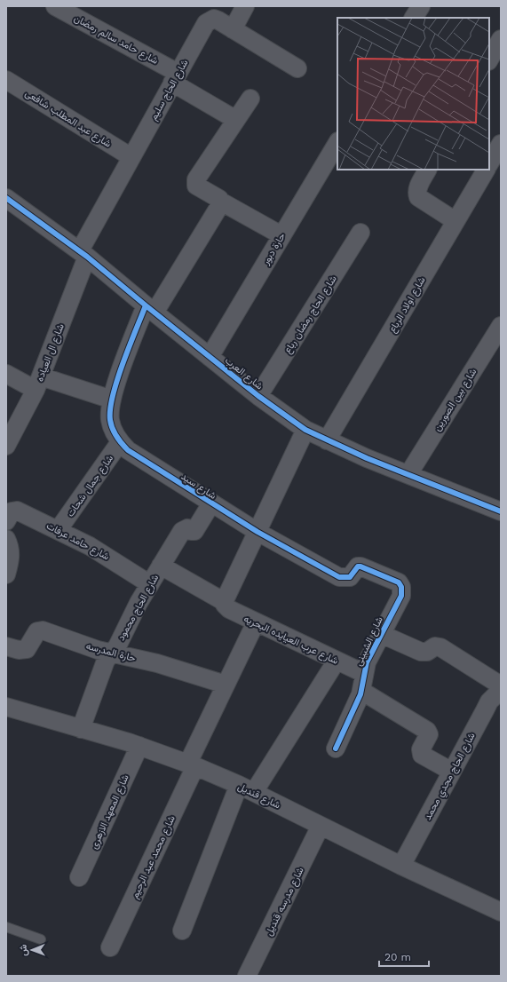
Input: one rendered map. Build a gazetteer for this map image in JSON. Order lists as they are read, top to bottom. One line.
{"streets":{"street":["شارع حامد سالم رمضان","شارع الحاج سليم","شارع عبد المطلب شافعى","حارة دبور","شارع اولاد الرباع","شارع الحاج رمضان رباع","شارع ال العياده","شارع العرب","شارع بين الصورين","شارع جمال شحات","شارع سيد","شارع حامد عرفات","شارع الحاج محمود","شارع عرب العيايده البحريه","شارع الشبينى","حارة المدرسه","شارع الحاج مجدي محمد","شارع قنديل","شارع المعهد الازهرى","شارع محمد عبد الرحيم","شارع مدرسه قنديل"]},"crossings":[["شارع حامد سالم رمضان","شارع الحاج سليم"],["شارع الحاج سليم","شارع عبد المطلب شافعى"],["شارع الحاج سليم","شارع ال العياده"],["شارع الحاج سليم","شارع العرب"],["حارة دبور","شارع العرب"],["شارع اولاد الرباع","شارع العرب"],["شارع الحاج رمضان رباع","شارع العرب"],["شارع ال العياده","شارع العرب"],["شارع العرب","شارع بين الصورين"],["شارع العرب","شارع سيد"],["شارع جمال شحات","شارع سيد"],["شارع جمال شحات","شارع حامد عرفات"],["شارع سيد","شارع الحاج محمود"],["شارع سيد","شارع الشبينى"],["شارع حامد عرفات","شارع الحاج محمود"],["شارع الحاج محمود","شارع عرب العيايده البحريه"],["شارع الحاج محمود","حارة المدرسه"],["شارع الحاج محمود","شارع قنديل"],["شارع عرب العيايده البحريه","شارع الشبينى"],["شارع عرب العيايده البحريه","شارع محمد عبد الرحيم"],["حارة المدرسه","شارع محمد عبد الرحيم"],["شارع الحاج مجدي محمد","شارع قنديل"],["شارع قنديل","شارع المعهد الازهرى"],["شارع قنديل","شارع محمد عبد الرحيم"],["شارع قنديل","شارع مدرسه قنديل"]],"scale_bar":"20 m","north":"left"}
